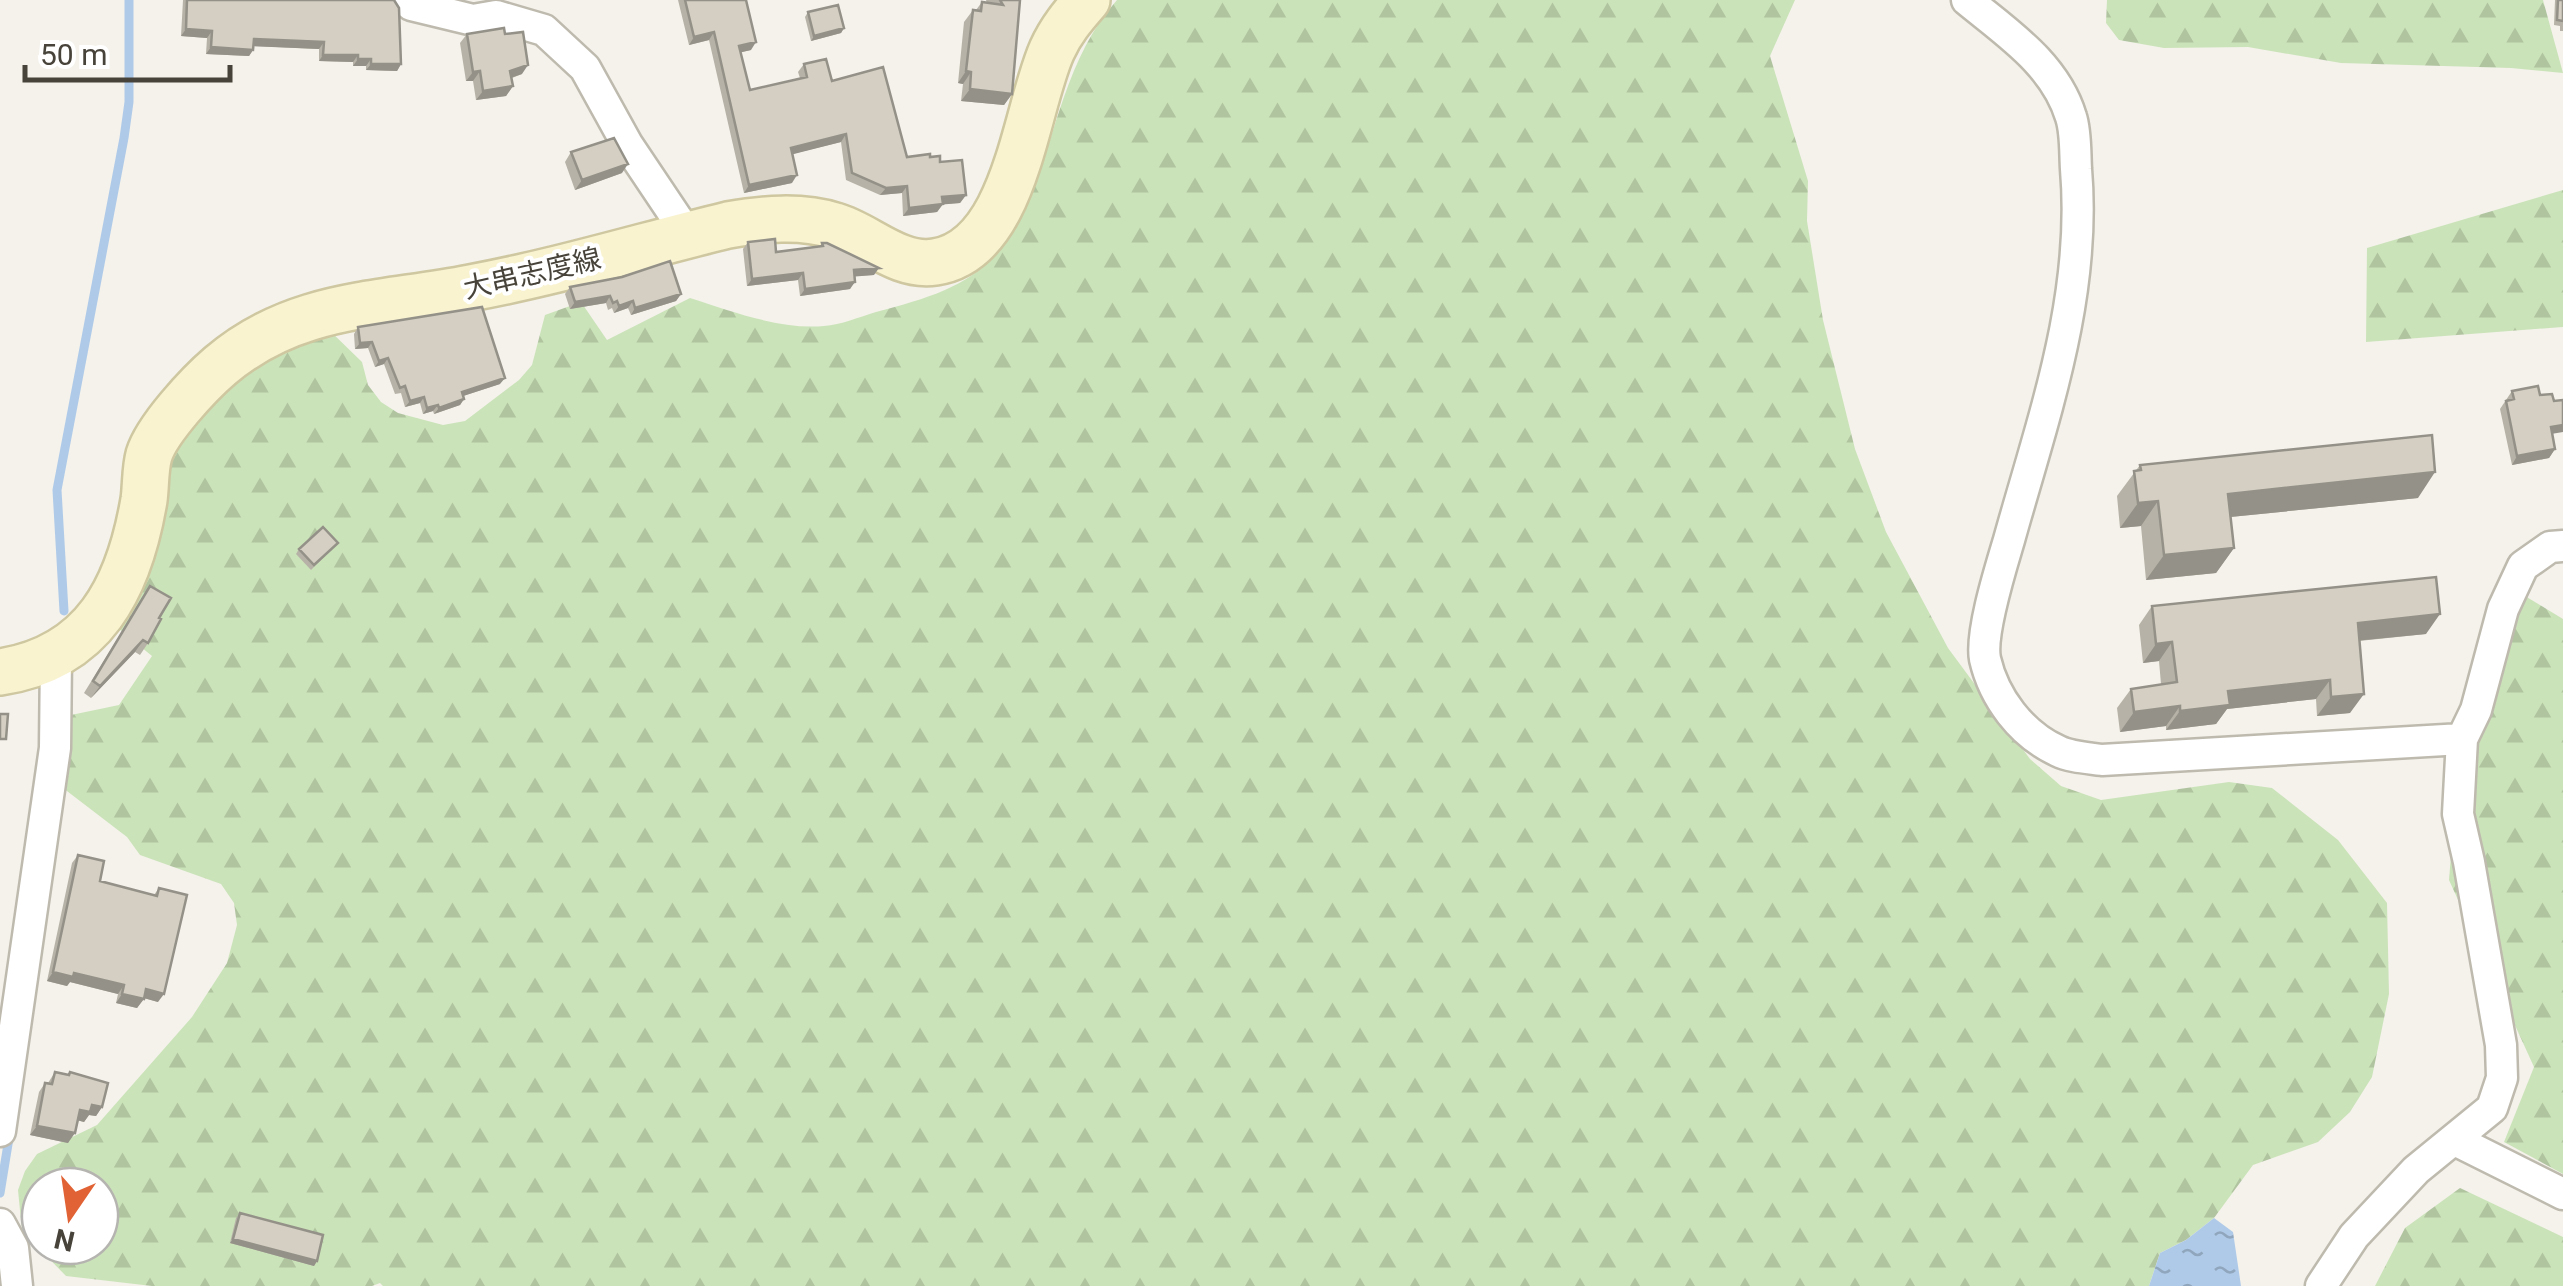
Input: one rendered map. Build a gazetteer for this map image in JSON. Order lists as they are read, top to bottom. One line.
{"streets":{"main road":["大串志度線"]},"scale_bar":"50 m","north":"bottom"}
